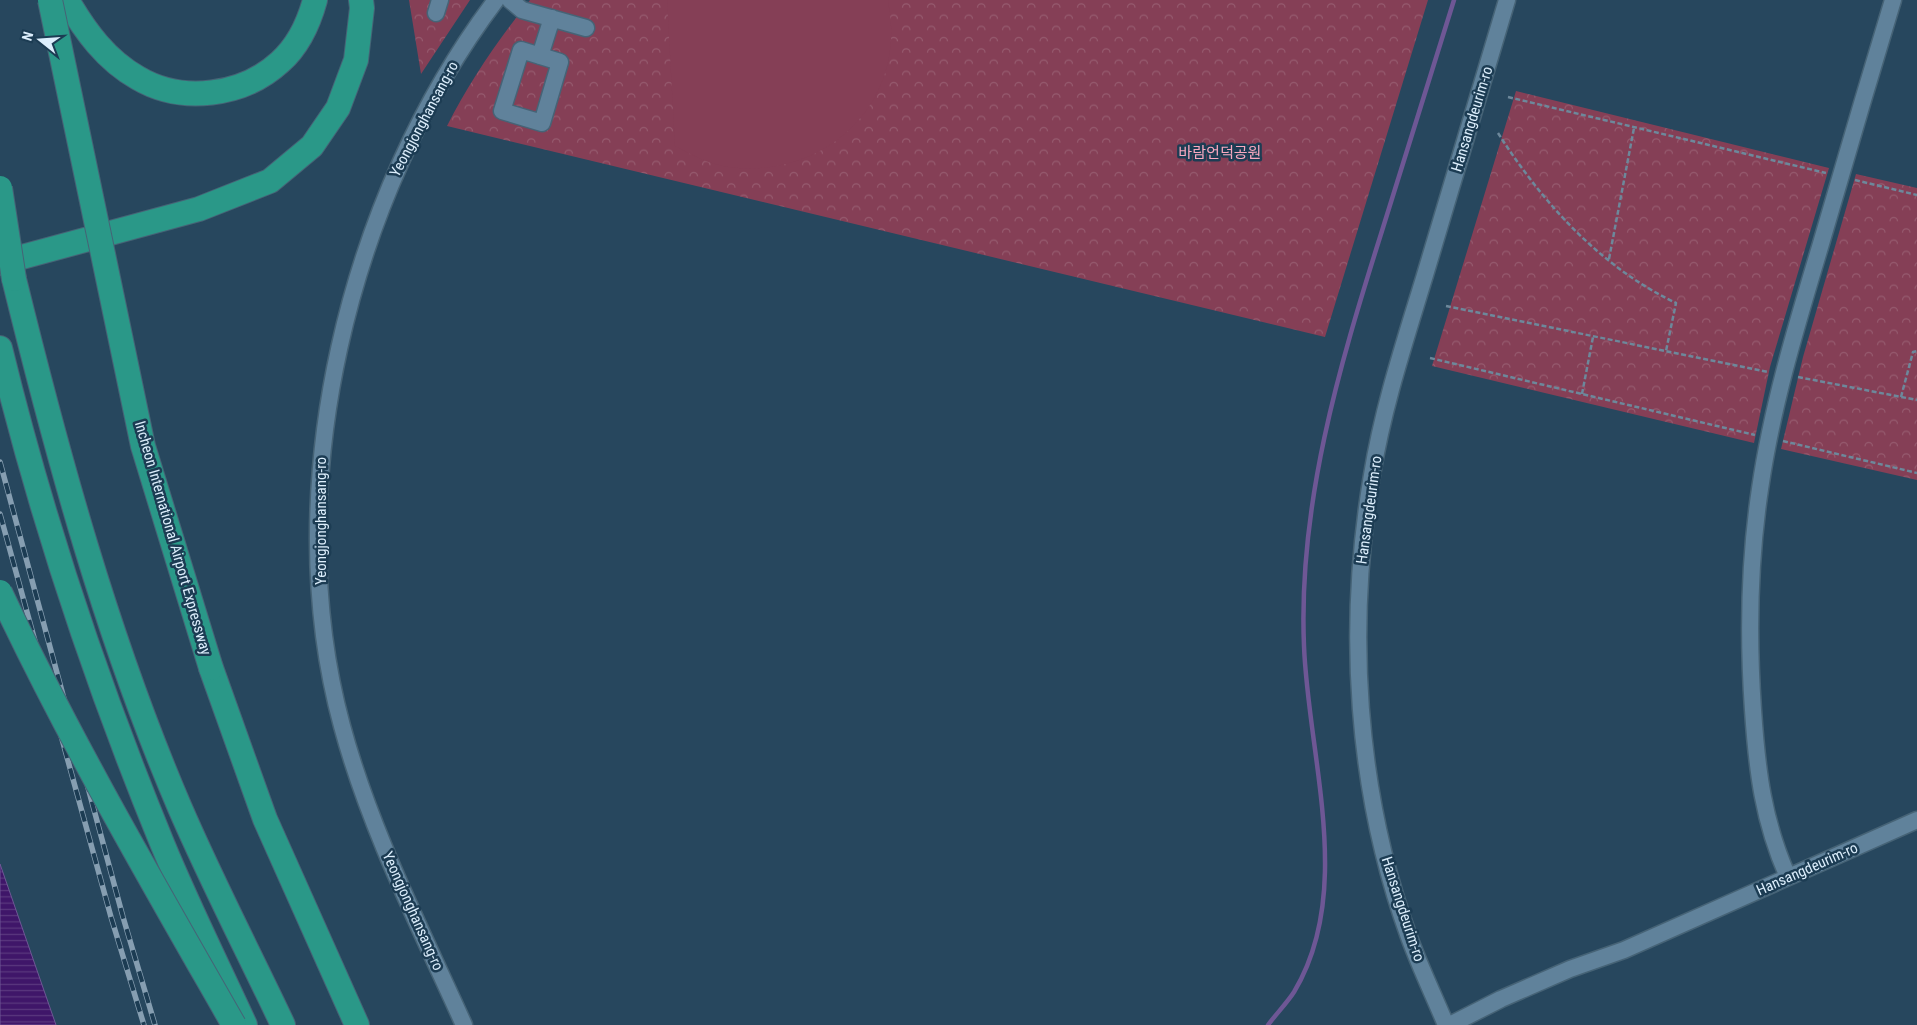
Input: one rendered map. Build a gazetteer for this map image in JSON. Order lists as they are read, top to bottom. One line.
{"streets":{"highway":["Incheon International Airport Expressway"],"street":["Yeongjonghansang-ro","Hansangdeurim-ro"]},"parks":["바람언덕공원"],"north":"left"}
